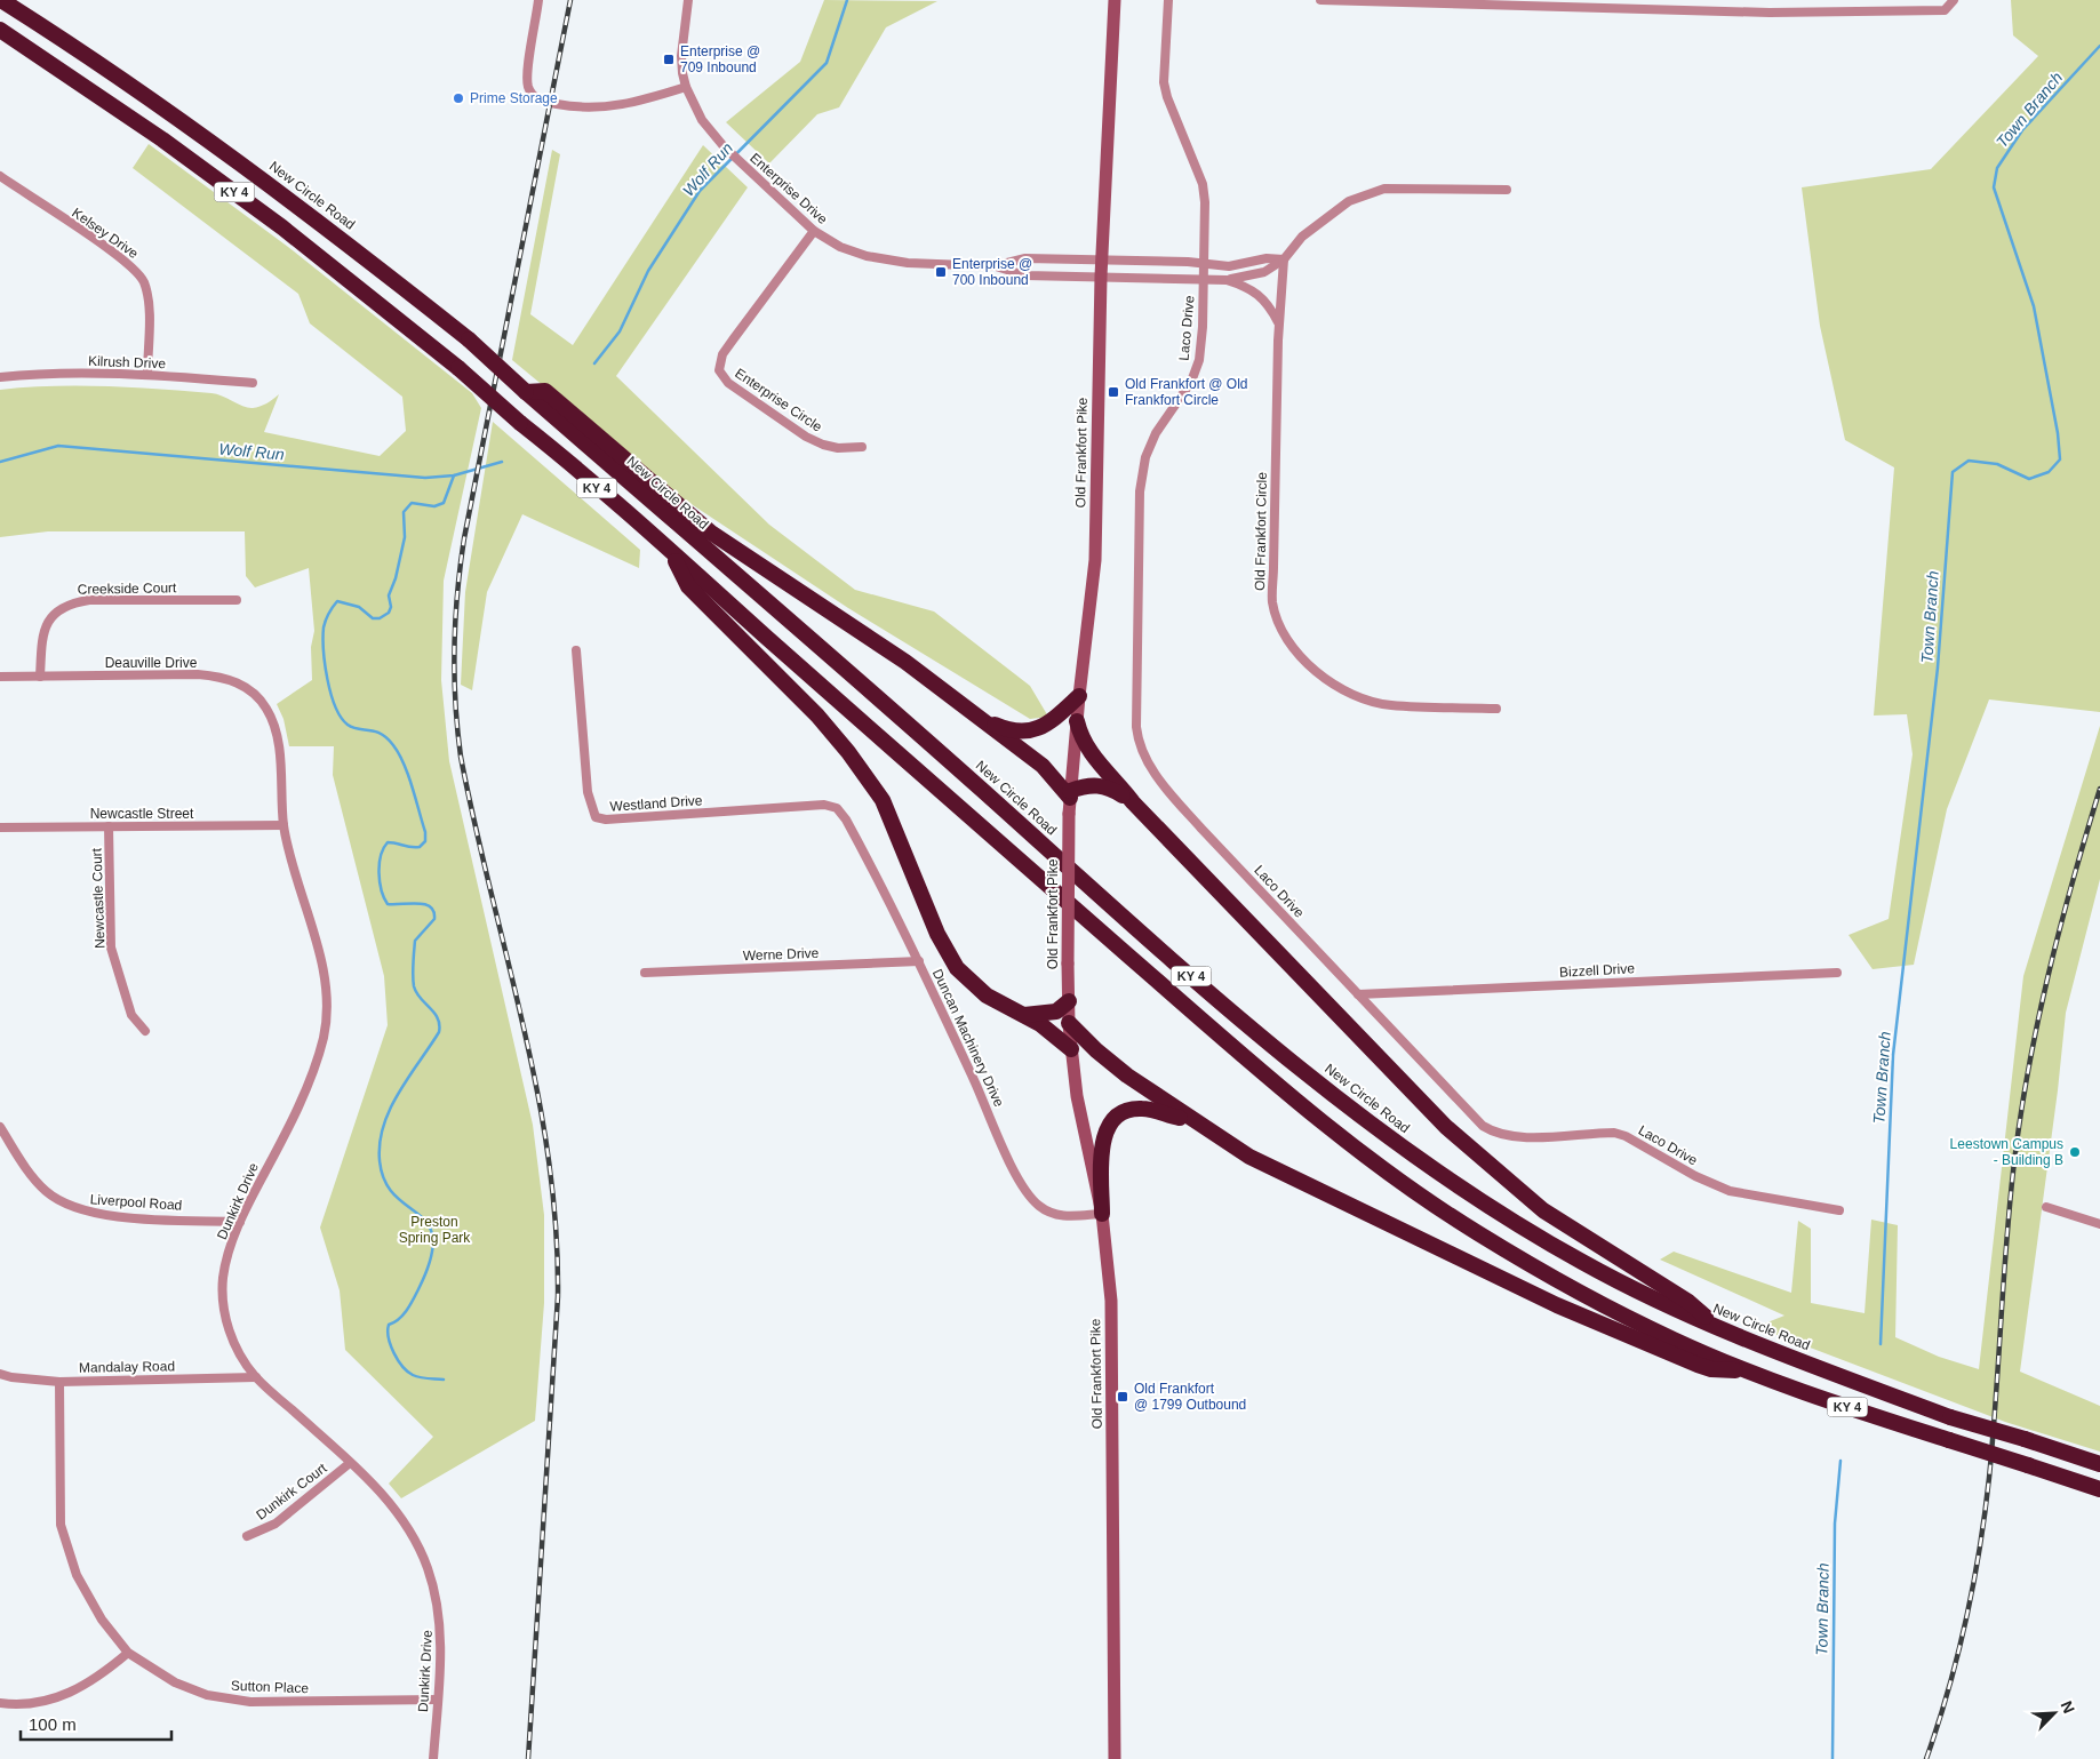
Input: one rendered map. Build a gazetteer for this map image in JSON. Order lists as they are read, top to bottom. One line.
{"streets":{"highway":["KY 4","New Circle Road"],"main road":["Old Frankfort Pike"],"street":["Enterprise Drive","Kelsey Drive","Laco Drive","Kilrush Drive","Enterprise Circle","Old Frankfort Circle","Creekside Court","Deauville Drive","Westland Drive","Newcastle Street","Newcastle Court","Werne Drive","Bizzell Drive","Duncan Machinery Drive","Dunkirk Drive","Liverpool Road","Mandalay Road","Dunkirk Court","Sutton Place"]},"crossings":[["Enterprise Drive","Laco Drive"],["Enterprise Drive","Enterprise Circle"],["Enterprise Drive","Old Frankfort Pike"],["Kelsey Drive","Kilrush Drive"],["Laco Drive","Bizzell Drive"],["Old Frankfort Pike","Duncan Machinery Drive"],["Creekside Court","Deauville Drive"],["Deauville Drive","Dunkirk Drive"],["Westland Drive","Duncan Machinery Drive"],["Newcastle Street","Newcastle Court"],["Newcastle Street","Dunkirk Drive"],["Werne Drive","Duncan Machinery Drive"],["Dunkirk Drive","Liverpool Road"],["Dunkirk Drive","Mandalay Road"],["Dunkirk Drive","Dunkirk Court"],["Dunkirk Drive","Sutton Place"],["Mandalay Road","Sutton Place"]],"water":["Town Branch","Wolf Run"],"parks":["Preston Spring Park"],"places":{"transit":["Enterprise @ 709 Inbound","Enterprise @ 700 Inbound","Old Frankfort @ Old Frankfort Circle","Old Frankfort @ 1799 Outbound"],"other":["Prime Storage","Leestown Campus - Building B"]},"scale_bar":"100 m","north":"top right"}
